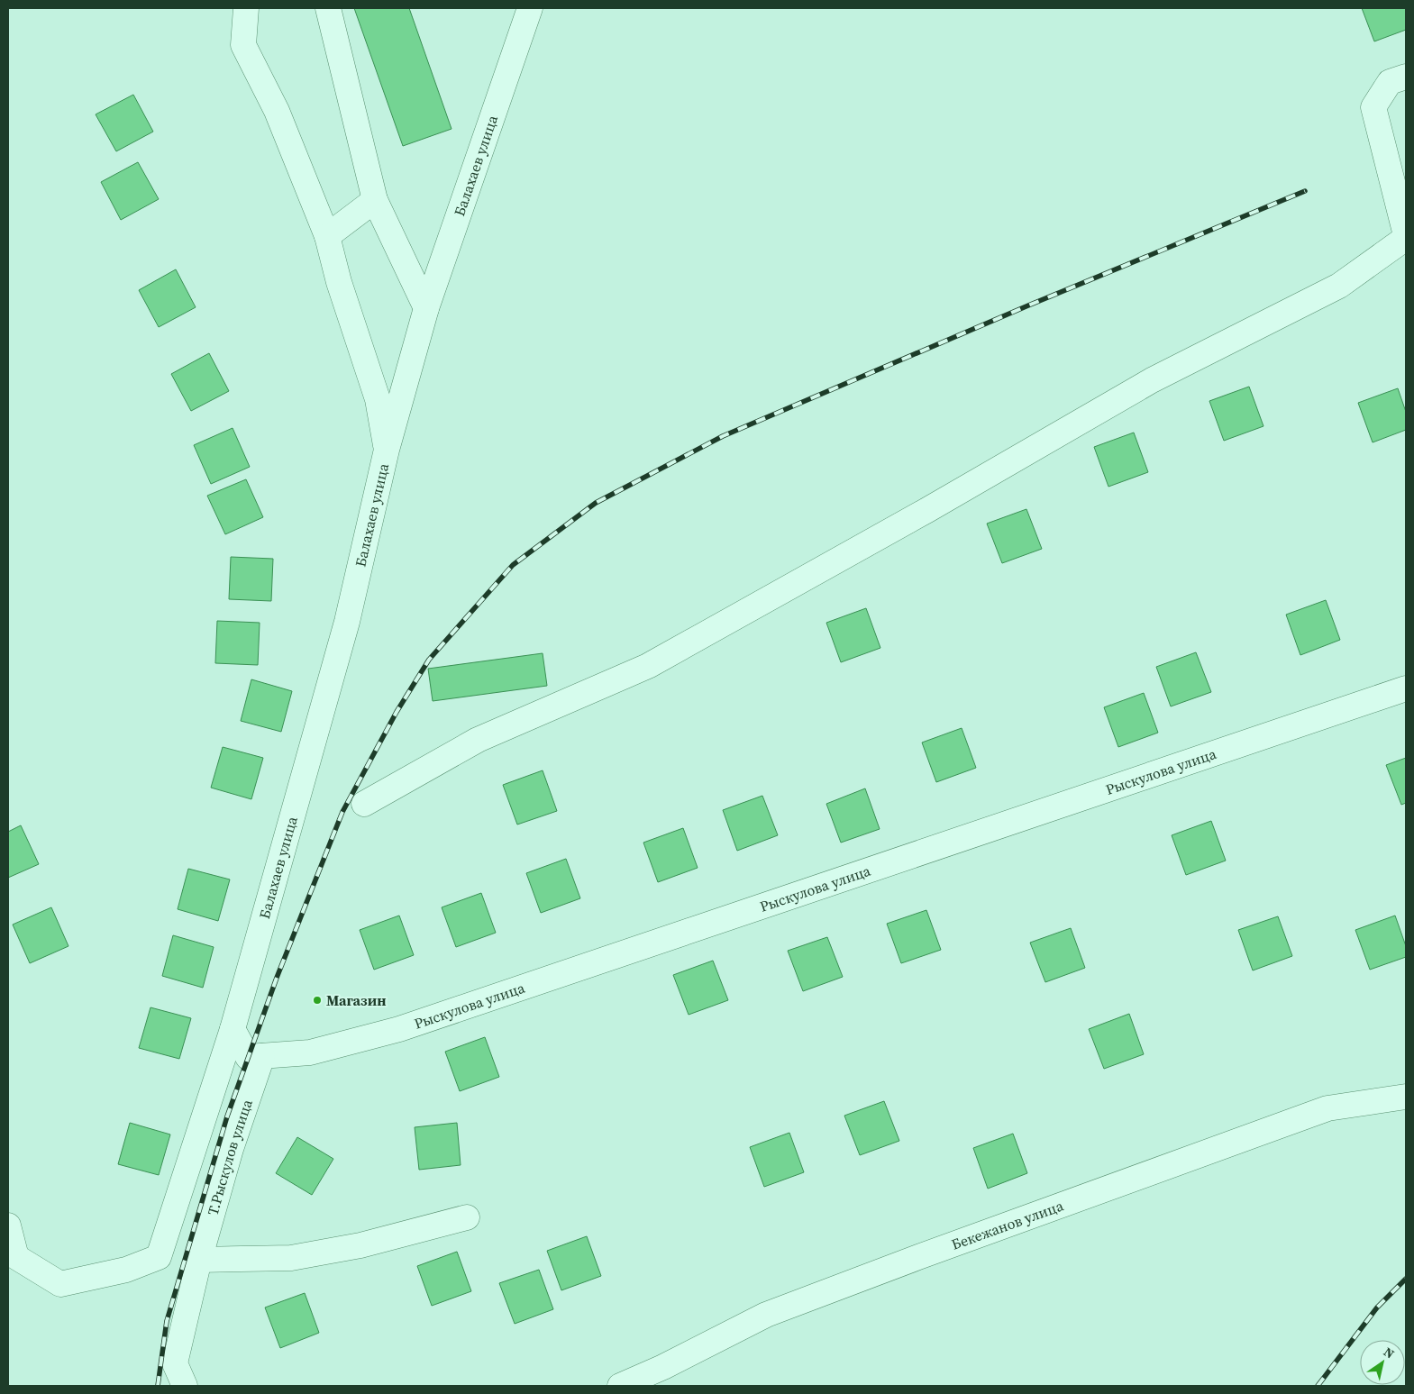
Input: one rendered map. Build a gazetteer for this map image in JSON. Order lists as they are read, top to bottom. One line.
{"streets":{"street":["Балахаев улица","Рыскулова улица","Т.Рыскулов улица","Бекежанов улица"]},"crossings":[["Балахаев улица","Рыскулова улица"],["Рыскулова улица","Т.Рыскулов улица"]],"places":["Магазин"],"north":"top right"}
